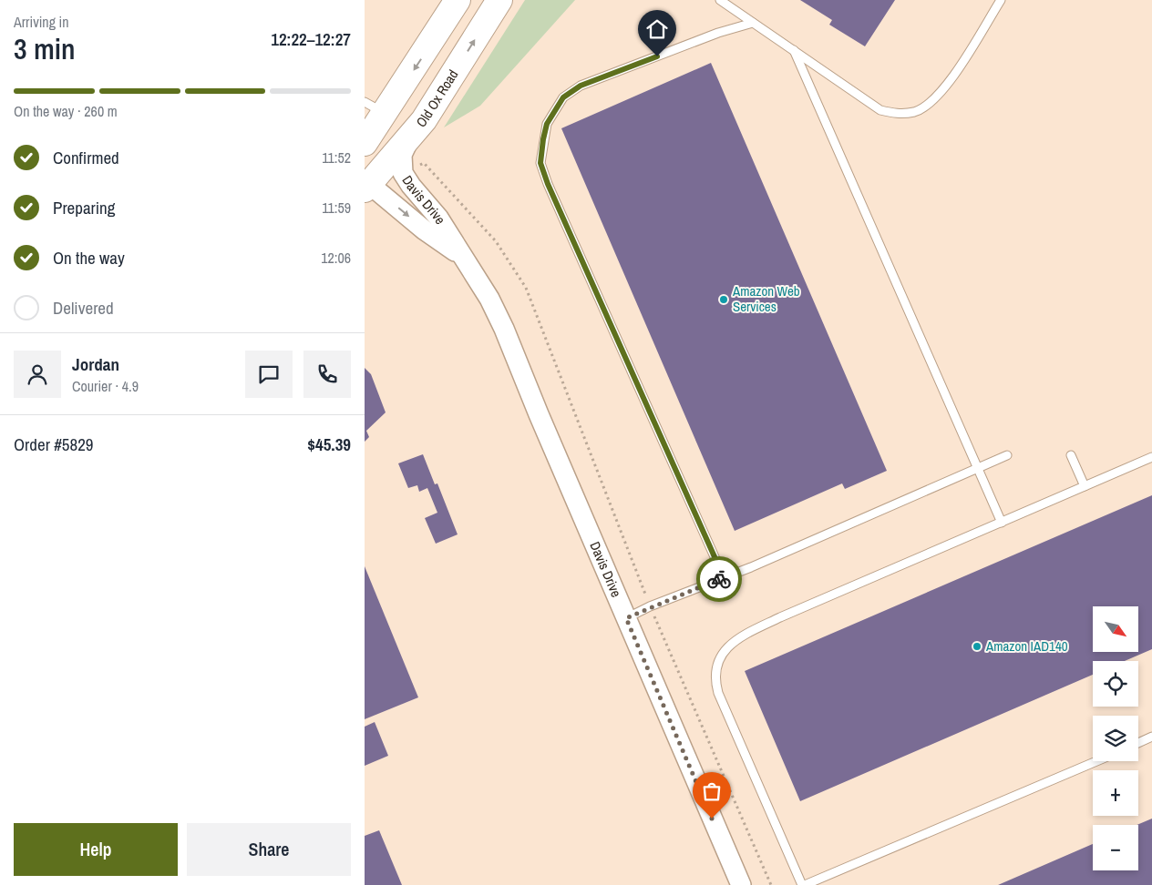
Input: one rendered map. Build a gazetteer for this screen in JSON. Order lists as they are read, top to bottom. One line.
{"streets":{"main road":["Old Ox Road"],"street":["Davis Drive"]},"crossings":[["Old Ox Road","Davis Drive"]],"places":["Amazon Web Services","Amazon IAD140"],"north":"bottom right","page":{"heading":["3 min","Arriving in","12:22–12:27"],"panel":["Jordan","Courier · 4.9","Order #5829","$45.39"],"bar":"On the way · 260 m","list":[["Confirmed","11:52"],["Preparing","11:59"],["On the way","12:06"],"Delivered"],"map_buttons":["+","−"],"buttons":["Help","Share"]}}
